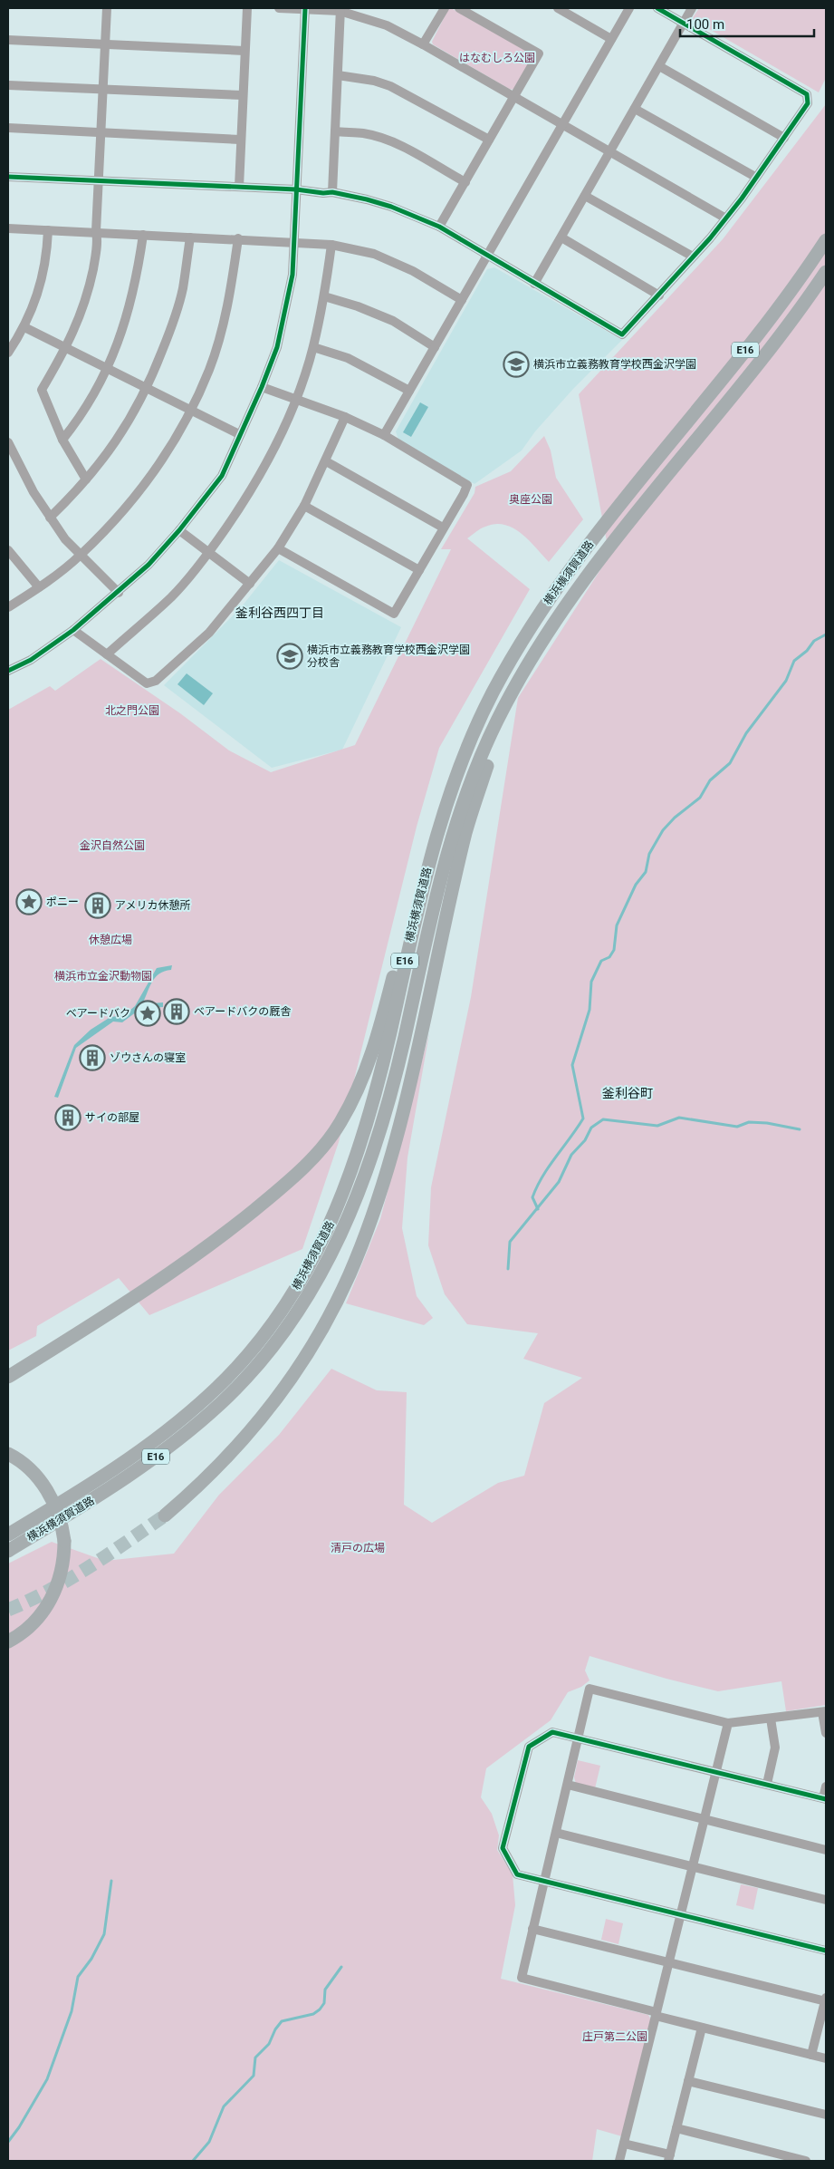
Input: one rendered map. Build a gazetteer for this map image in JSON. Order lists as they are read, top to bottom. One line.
{"streets":{"highway":["E16","横浜横須賀道路"]},"crossings":[["E16","横浜横須賀道路"]],"districts":["釜利谷西四丁目","釜利谷町"],"parks":["はなむしろ公園","奥座公園","北之門公園","金沢自然公園","休憩広場","横浜市立金沢動物園","清戸の広場","庄戸第二公園"],"places":{"school or university":["横浜市立義務教育学校西金沢学園","横浜市立義務教育学校西金沢学園 分校舎"],"place":["ポニー","ベアードバク"],"building":["アメリカ休憩所","ベアードバクの厩舎","ゾウさんの寝室","サイの部屋"]},"scale_bar":"100 m"}
